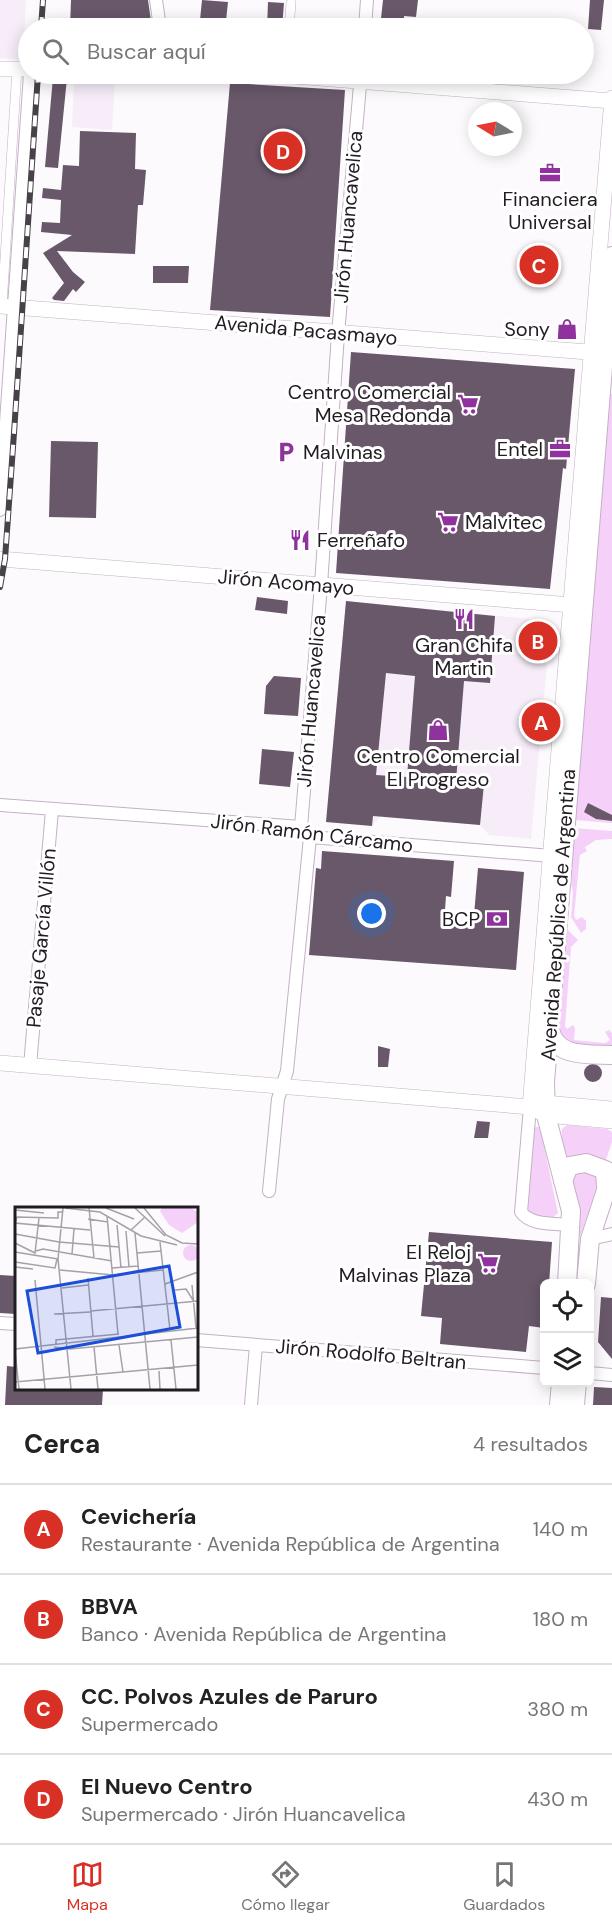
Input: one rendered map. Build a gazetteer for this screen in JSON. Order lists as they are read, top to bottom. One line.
{"streets":{"main road":["Avenida República de Argentina"],"street":["Jirón Huancavelica","Avenida Pacasmayo","Jirón Acomayo","Jirón Ramón Cárcamo","Pasaje García Villón","Jirón Rodolfo Beltran"]},"crossings":[["Jirón Huancavelica","Avenida Pacasmayo"],["Jirón Huancavelica","Jirón Acomayo"],["Jirón Huancavelica","Jirón Ramón Cárcamo"],["Avenida Pacasmayo","Avenida República de Argentina"],["Jirón Acomayo","Avenida República de Argentina"],["Jirón Ramón Cárcamo","Avenida República de Argentina"],["Jirón Ramón Cárcamo","Pasaje García Villón"]],"places":{"office":["Financiera Universal","Entel"],"shop":["Sony","Centro Comercial El Progreso"],"supermarket":["Centro Comercial Mesa Redonda","Malvitec","El Reloj Malvinas Plaza"],"parking":["Malvinas"],"restaurant":["Ferreñafo","Gran Chifa Martin"],"bank":["BCP"]},"north":"left","page":{"search":"Buscar aquí","pins":["D","C","B","A"],"heading":["Cerca","4 resultados"],"list":[{"mark":"A","name":"Cevichería","note":"Restaurante · Avenida República de Argentina","value":"140 m"},{"mark":"B","name":"BBVA","note":"Banco · Avenida República de Argentina","value":"180 m"},{"mark":"C","name":"CC. Polvos Azules de Paruro","note":"Supermercado","value":"380 m"},{"mark":"D","name":"El Nuevo Centro","note":"Supermercado · Jirón Huancavelica","value":"430 m"}],"nav":["Mapa","Cómo llegar","Guardados"]}}
